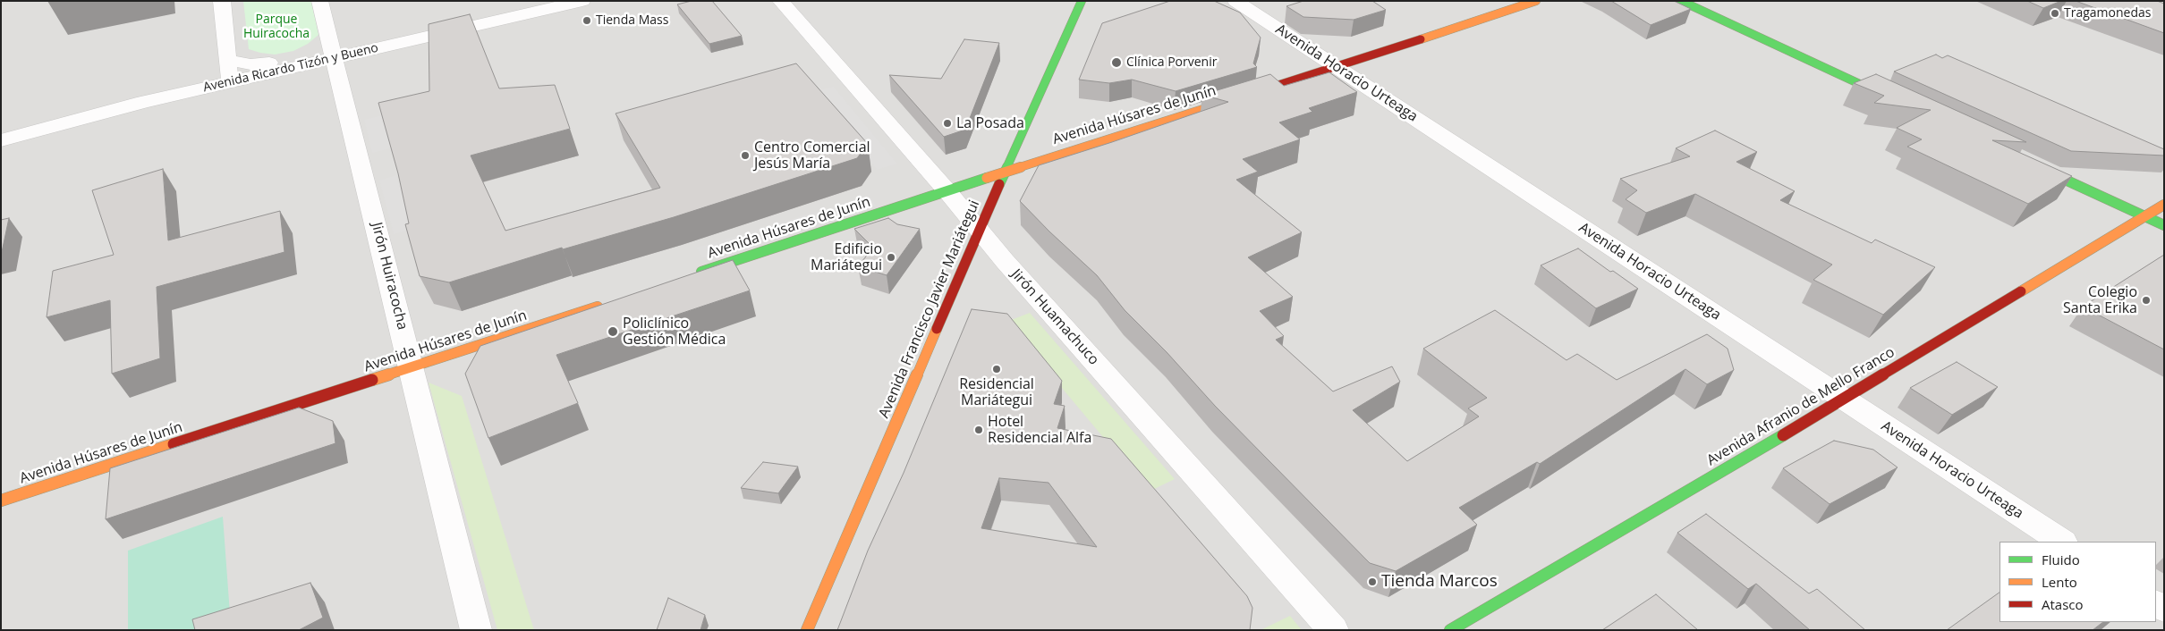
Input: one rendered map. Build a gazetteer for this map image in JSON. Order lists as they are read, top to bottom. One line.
{"streets":{"street":["Avenida Ricardo Tizón y Bueno","Avenida Horacio Urteaga","Avenida Húsares de Junín","Jirón Huiracocha","Avenida Francisco Javier Mariátegui","Jirón Huamachuco","Avenida Afranio de Mello Franco"]},"crossings":[["Avenida Ricardo Tizón y Bueno","Jirón Huiracocha"],["Avenida Horacio Urteaga","Avenida Húsares de Junín"],["Avenida Horacio Urteaga","Avenida Afranio de Mello Franco"],["Avenida Húsares de Junín","Jirón Huiracocha"],["Avenida Húsares de Junín","Avenida Francisco Javier Mariátegui"],["Avenida Húsares de Junín","Jirón Huamachuco"],["Avenida Francisco Javier Mariátegui","Jirón Huamachuco"]],"parks":["Parque Huiracocha"],"places":["Tragamonedas","Tienda Mass","Clínica Porvenir","La Posada","Centro Comercial Jesús María","Edificio Mariátegui","Colegio Santa Erika","Policlínico Gestión Médica","Residencial Mariátegui","Hotel Residencial Alfa","Tienda Marcos"],"legend":["Fluido","Lento","Atasco"]}
